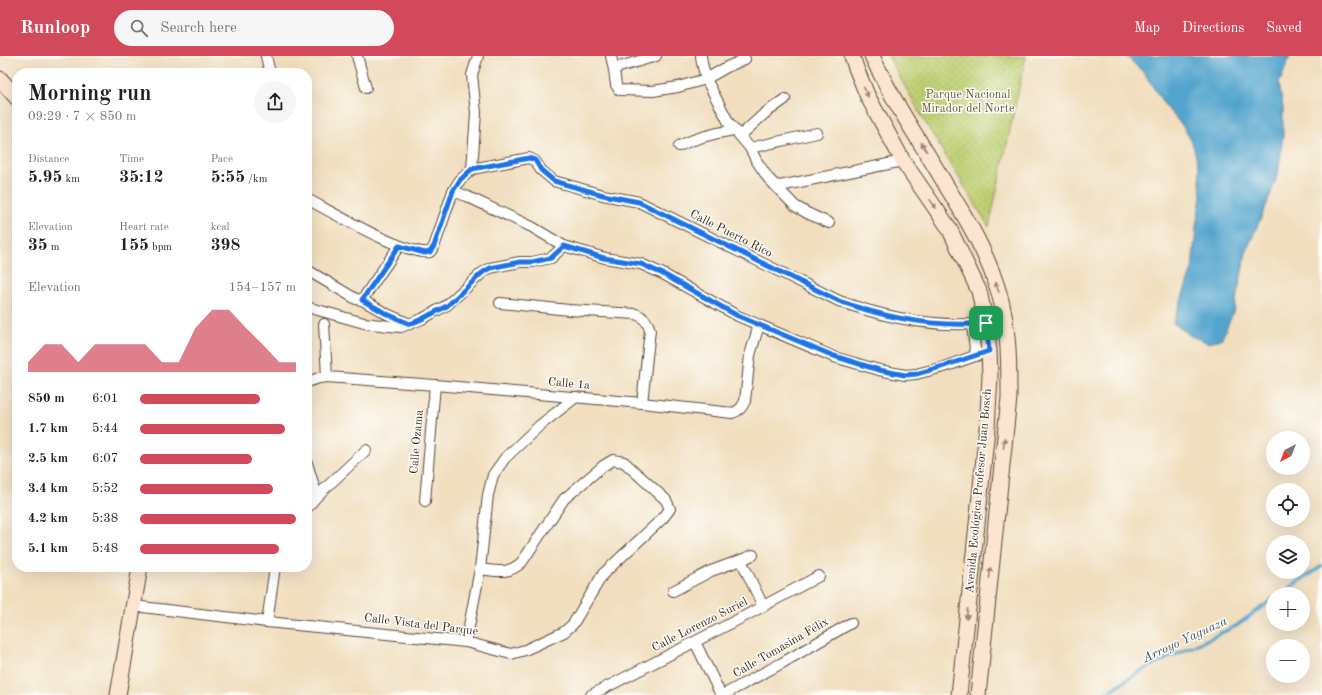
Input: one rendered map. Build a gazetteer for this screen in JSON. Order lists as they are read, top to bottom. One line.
{"streets":{"street":["Calle Puerto Rico","Calle 1a","Calle Ozama","Avenida Ecológica Profesor Juan Bosch","Calle Vista del Parque","Calle Lorenzo Suriel","Calle Tomasina Félix"]},"crossings":[["Calle Puerto Rico","Avenida Ecológica Profesor Juan Bosch"],["Calle 1a","Calle Ozama"]],"water":["Arroyo Yaguaza"],"parks":["Parque Nacional Mirador del Norte"],"north":"bottom left","page":{"header":"Runloop","search":"Search here","nav":["Map","Directions","Saved"],"heading":["Morning run","09:29 · 7 × 850 m"],"stats":[["Distance","5.95 km"],["Time","35:12"],["Pace","5:55 /km"],["Elevation","35 m"],["Heart rate","155 bpm"],["kcal","398"]],"chart":["Elevation","154–157 m"],"list":[{"name":"850 m","note":"6:01"},{"name":"1.7 km","note":"5:44"},{"name":"2.5 km","note":"6:07"},{"name":"3.4 km","note":"5:52"},{"name":"4.2 km","note":"5:38"},{"name":"5.1 km","note":"5:48"}],"map_buttons":["+","−"]}}
